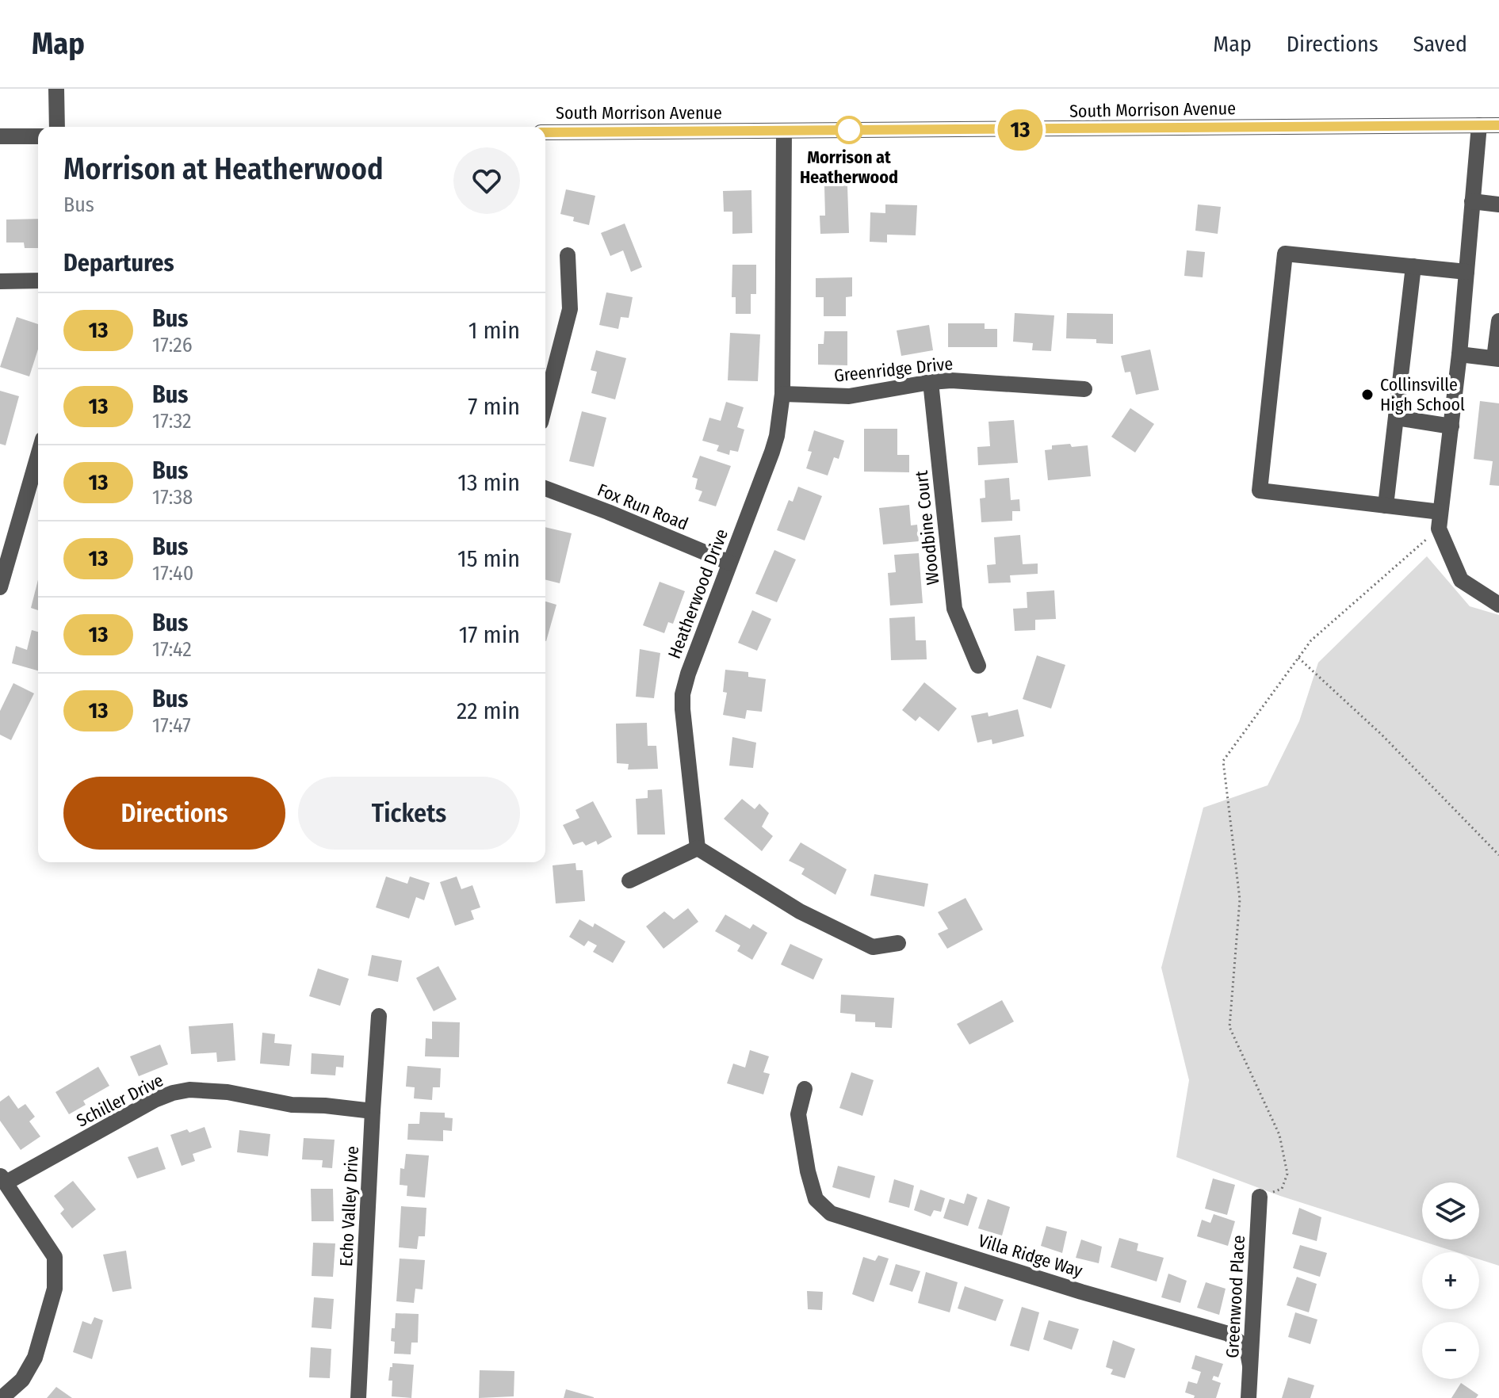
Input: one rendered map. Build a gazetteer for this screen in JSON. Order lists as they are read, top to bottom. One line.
{"streets":{"street":["South Morrison Avenue","Greenridge Drive","Fox Run Road","Woodbine Court","Heatherwood Drive","Schiller Drive","Echo Valley Drive","Villa Ridge Way","Greenwood Place"]},"crossings":[["South Morrison Avenue","Heatherwood Drive"],["Greenridge Drive","Woodbine Court"],["Greenridge Drive","Heatherwood Drive"],["Fox Run Road","Heatherwood Drive"],["Schiller Drive","Echo Valley Drive"],["Villa Ridge Way","Greenwood Place"]],"places":["Morrison at Heatherwood","Collinsville High School"],"lines":["bus line 13"],"page":{"header":"Map","nav":["Map","Directions","Saved"],"on_map":"13","heading":[["Morrison at Heatherwood","Bus"],"Departures"],"list":[{"mark":"13","name":"Bus","note":"17:26","value":"1 min"},{"mark":"13","name":"Bus","note":"17:32","value":"7 min"},{"mark":"13","name":"Bus","note":"17:38","value":"13 min"},{"mark":"13","name":"Bus","note":"17:40","value":"15 min"},{"mark":"13","name":"Bus","note":"17:42","value":"17 min"},{"mark":"13","name":"Bus","note":"17:47","value":"22 min"}],"buttons":["Directions","Tickets"],"map_buttons":["+","−"]}}
